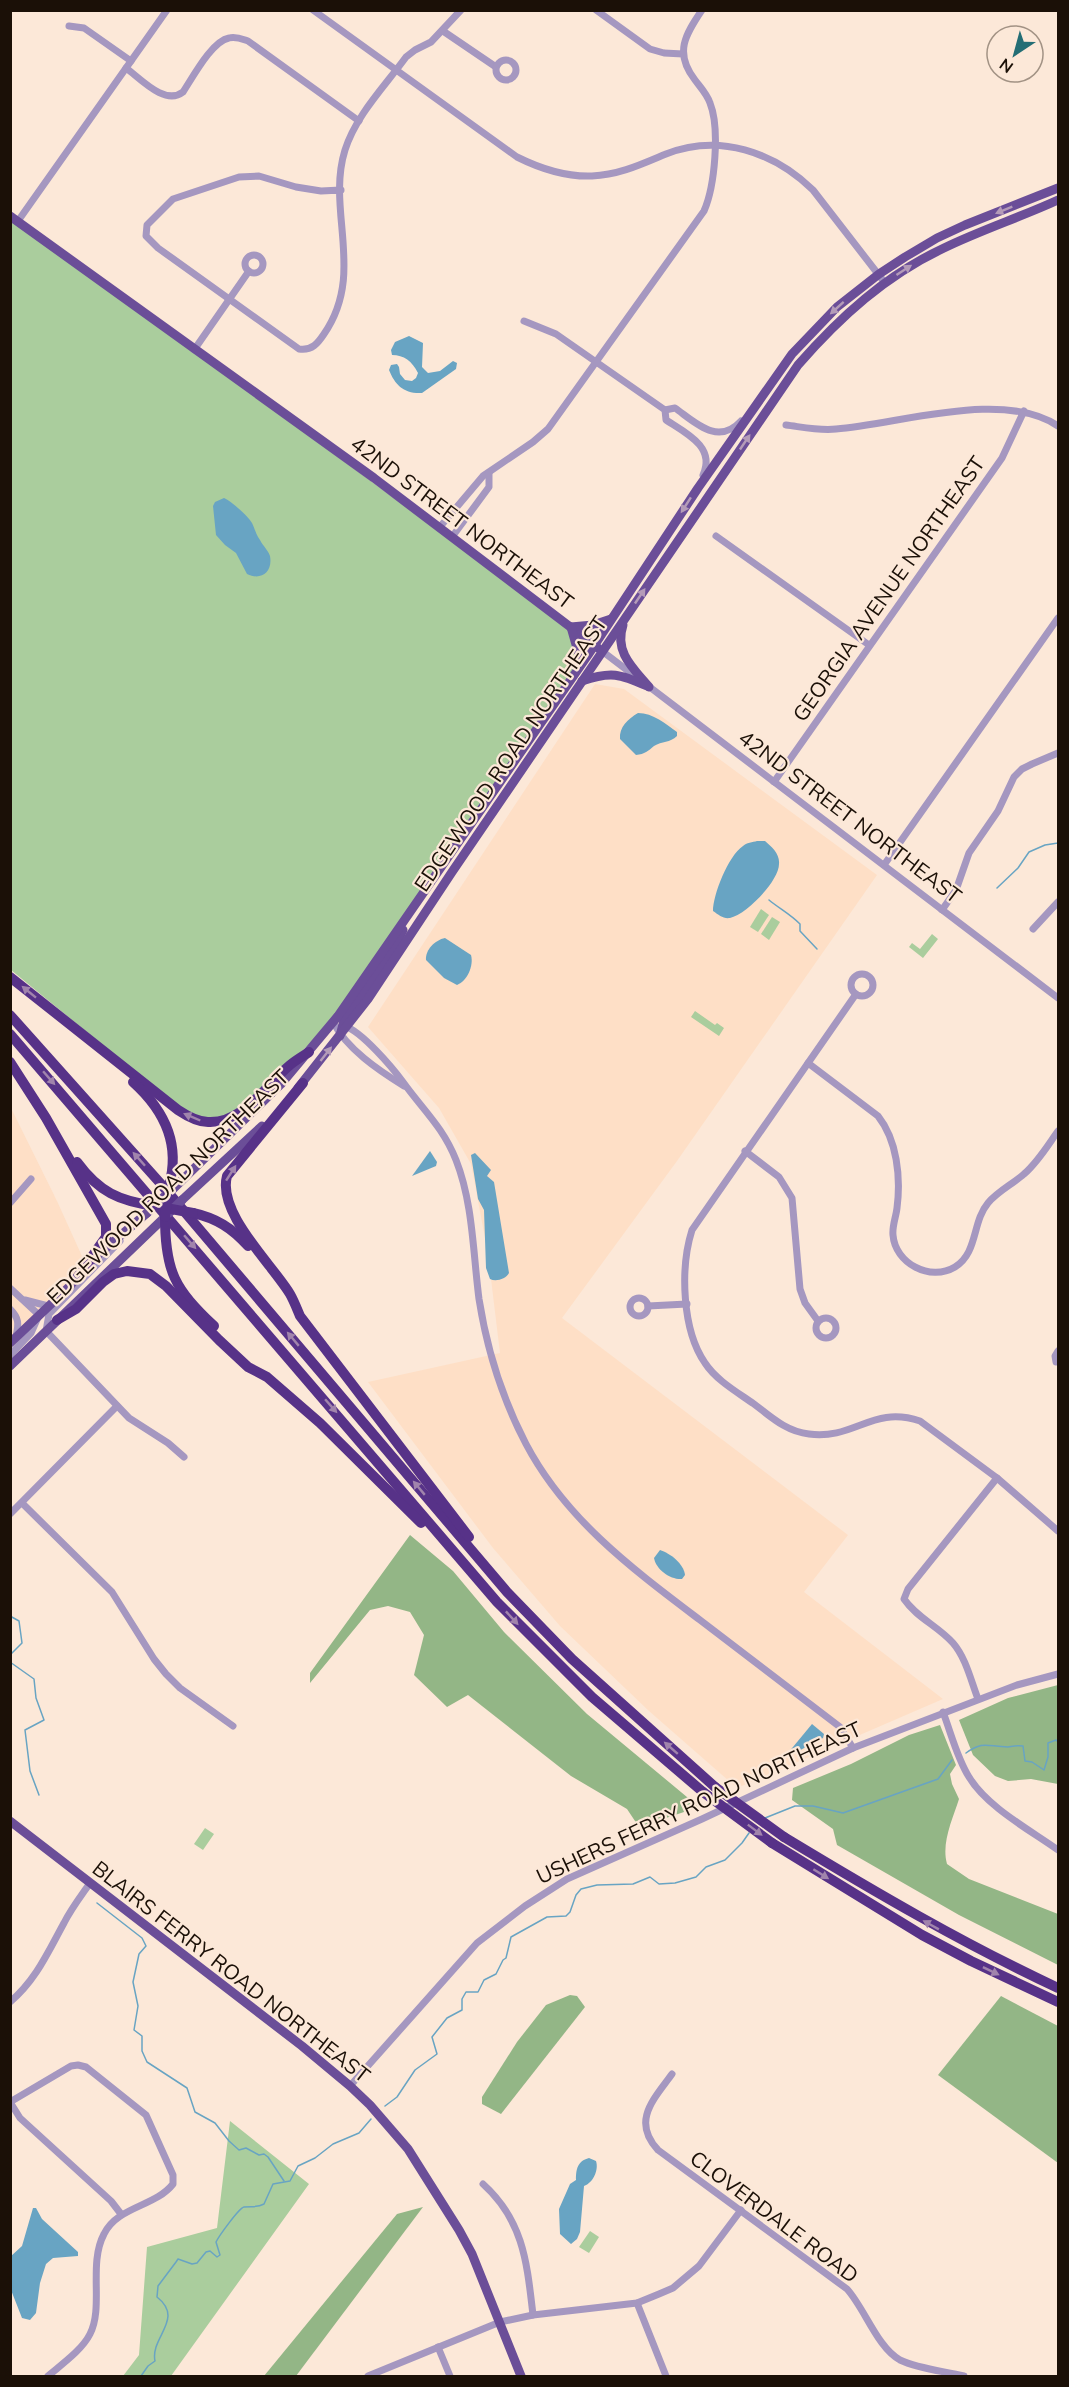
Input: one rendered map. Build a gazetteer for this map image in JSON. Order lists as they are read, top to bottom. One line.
{"streets":{"main road":["42ND STREET NORTHEAST","EDGEWOOD ROAD NORTHEAST","BLAIRS FERRY ROAD NORTHEAST"],"street":["GEORGIA AVENUE NORTHEAST","USHERS FERRY ROAD NORTHEAST","CLOVERDALE ROAD"]},"crossings":[["42ND STREET NORTHEAST","GEORGIA AVENUE NORTHEAST"],["42ND STREET NORTHEAST","EDGEWOOD ROAD NORTHEAST"],["USHERS FERRY ROAD NORTHEAST","BLAIRS FERRY ROAD NORTHEAST"]],"north":"bottom left"}
